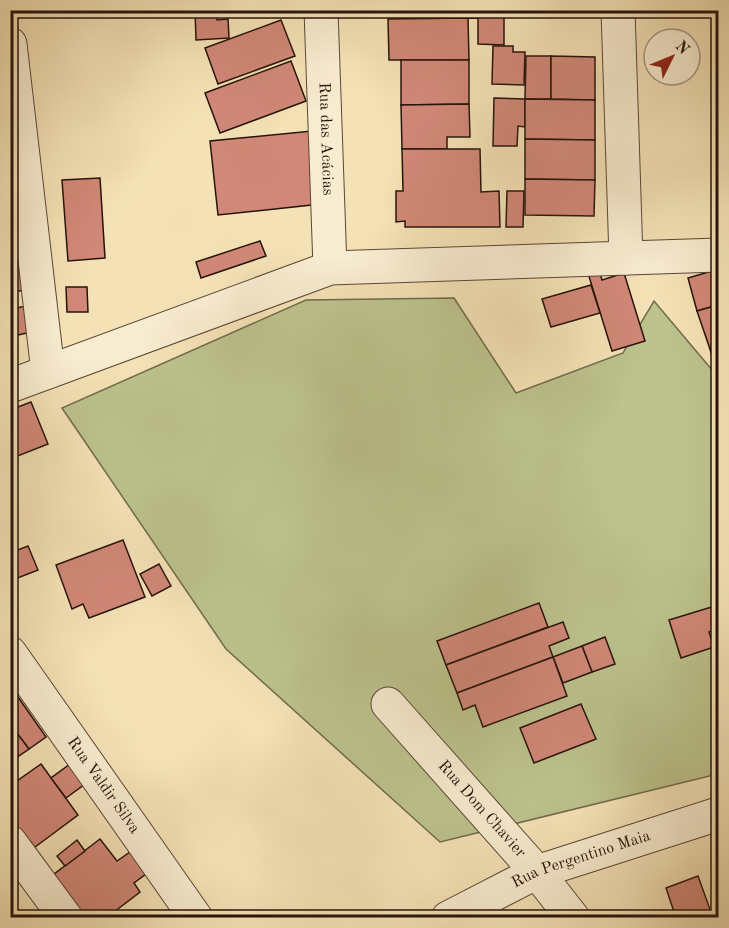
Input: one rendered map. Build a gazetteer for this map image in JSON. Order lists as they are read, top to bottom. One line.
{"streets":{"street":["Rua das Acácias","Rua Valdir Silva","Rua Dom Chavier","Rua Pergentino Maia"]},"crossings":[["Rua Dom Chavier","Rua Pergentino Maia"]],"north":"top right"}
